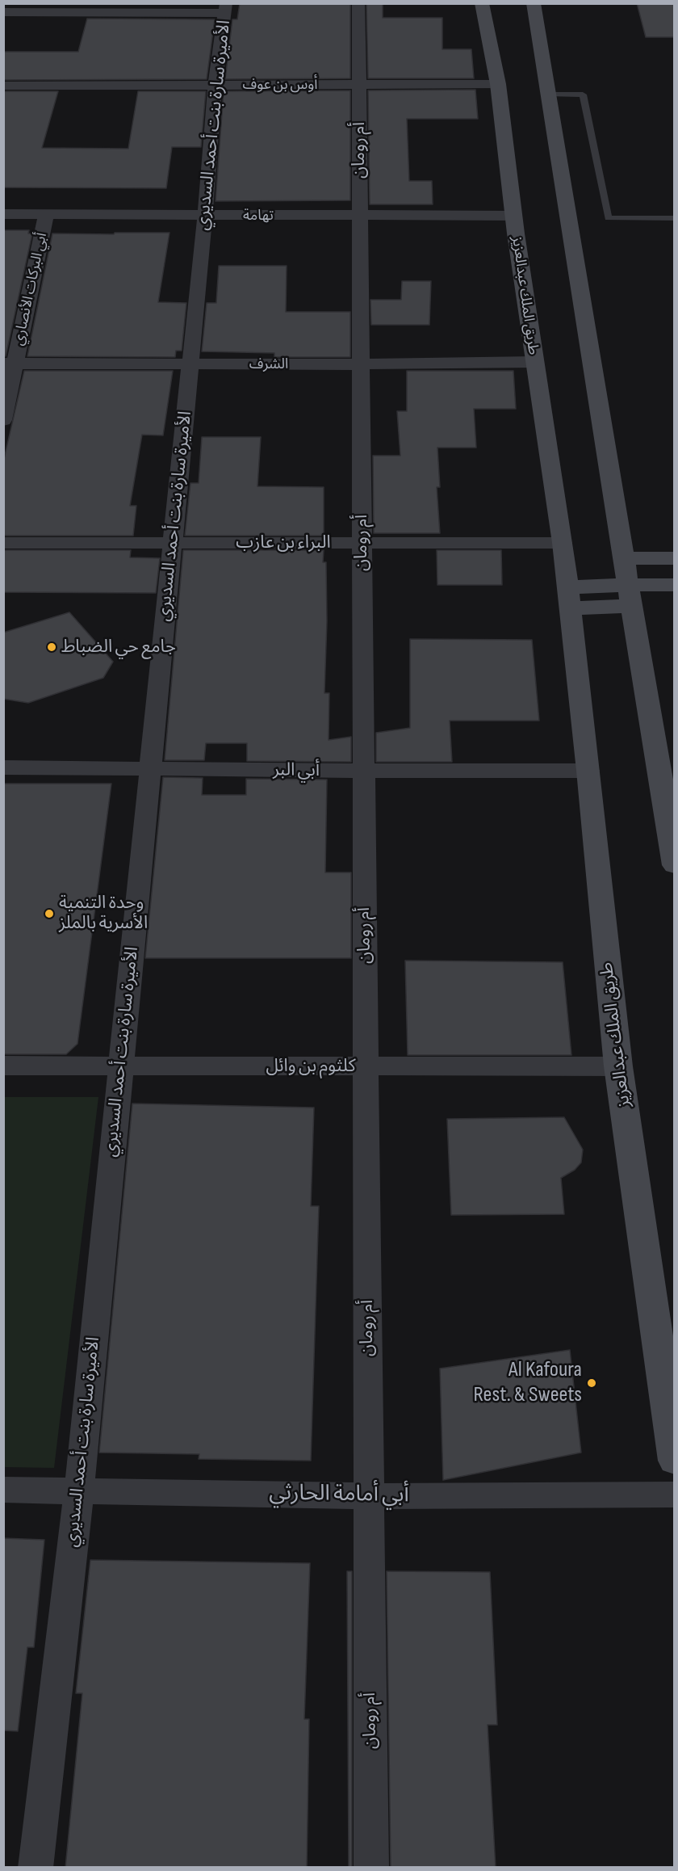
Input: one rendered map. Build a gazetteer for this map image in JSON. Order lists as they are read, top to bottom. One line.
{"streets":{"main road":["طريق الملك عبدالعزيز"],"street":["أوس بن عوف","الأميرة سارة بنت أحمد السديري","أم رومان","تهامة","أبي البركات الأنصاري","الشرف","البراء بن عازب","أبي البر","كلثوم بن وائل","أبي أمامة الحارثي"]},"crossings":[["أوس بن عوف","الأميرة سارة بنت أحمد السديري"],["أوس بن عوف","أم رومان"],["أوس بن عوف","طريق الملك عبدالعزيز"],["الأميرة سارة بنت أحمد السديري","تهامة"],["الأميرة سارة بنت أحمد السديري","الشرف"],["الأميرة سارة بنت أحمد السديري","البراء بن عازب"],["الأميرة سارة بنت أحمد السديري","أبي البر"],["الأميرة سارة بنت أحمد السديري","كلثوم بن وائل"],["الأميرة سارة بنت أحمد السديري","أبي أمامة الحارثي"],["أم رومان","تهامة"],["أم رومان","الشرف"],["أم رومان","البراء بن عازب"],["أم رومان","أبي البر"],["أم رومان","كلثوم بن وائل"],["أم رومان","أبي أمامة الحارثي"],["تهامة","أبي البركات الأنصاري"],["تهامة","طريق الملك عبدالعزيز"],["أبي البركات الأنصاري","الشرف"],["طريق الملك عبدالعزيز","الشرف"],["طريق الملك عبدالعزيز","البراء بن عازب"],["طريق الملك عبدالعزيز","أبي البر"],["طريق الملك عبدالعزيز","كلثوم بن وائل"]],"places":["جامع حي الضباط","وحدة التنمية الأسرية بالملز","Al Kafoura Rest. & Sweets"]}
